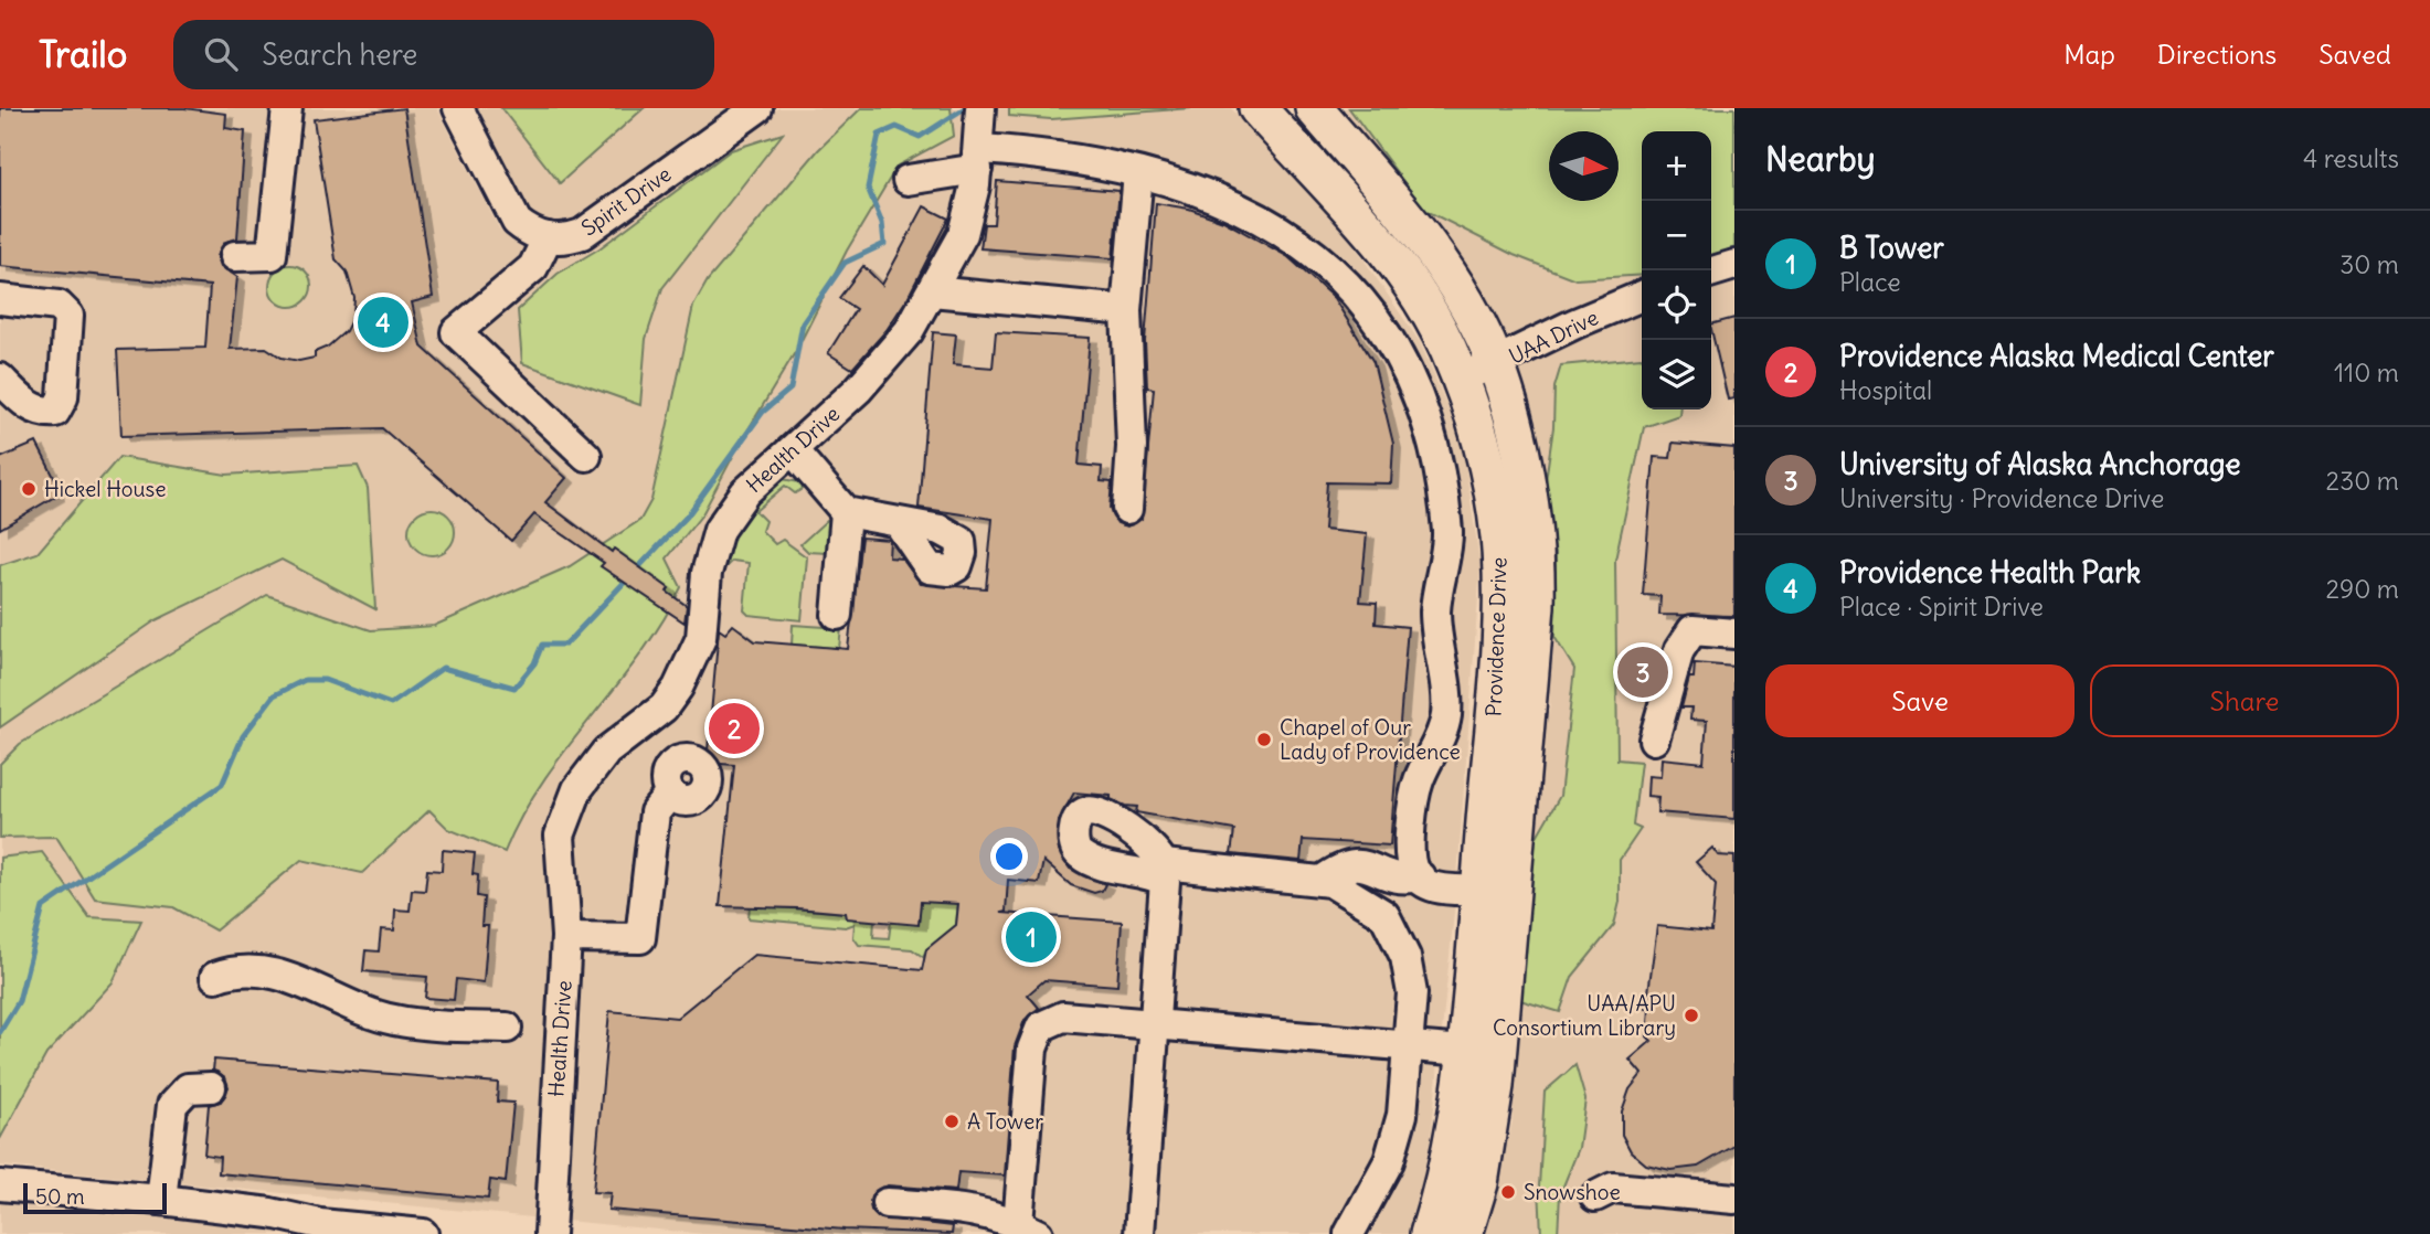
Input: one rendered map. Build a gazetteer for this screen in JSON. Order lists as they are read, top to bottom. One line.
{"streets":{"main road":["Providence Drive"],"street":["Spirit Drive","UAA Drive","Health Drive"]},"crossings":[["UAA Drive","Providence Drive"]],"places":["Hickel House","Chapel of Our Lady of Providence","UAA/APU Consortium Library","A Tower","Snowshoe"],"scale_bar":"50 m","north":"right","page":{"header":"Trailo","search":"Search here","nav":["Map","Directions","Saved"],"heading":["Nearby","4 results"],"map_buttons":["+","−"],"list":[{"mark":"1","name":"B Tower","note":"Place","value":"30 m"},{"mark":"2","name":"Providence Alaska Medical Center","note":"Hospital","value":"110 m"},{"mark":"3","name":"University of Alaska Anchorage","note":"University · Providence Drive","value":"230 m"},{"mark":"4","name":"Providence Health Park","note":"Place · Spirit Drive","value":"290 m"}],"pins":["4","3","2","1"],"buttons":["Save","Share"],"scale":"50 m"}}
